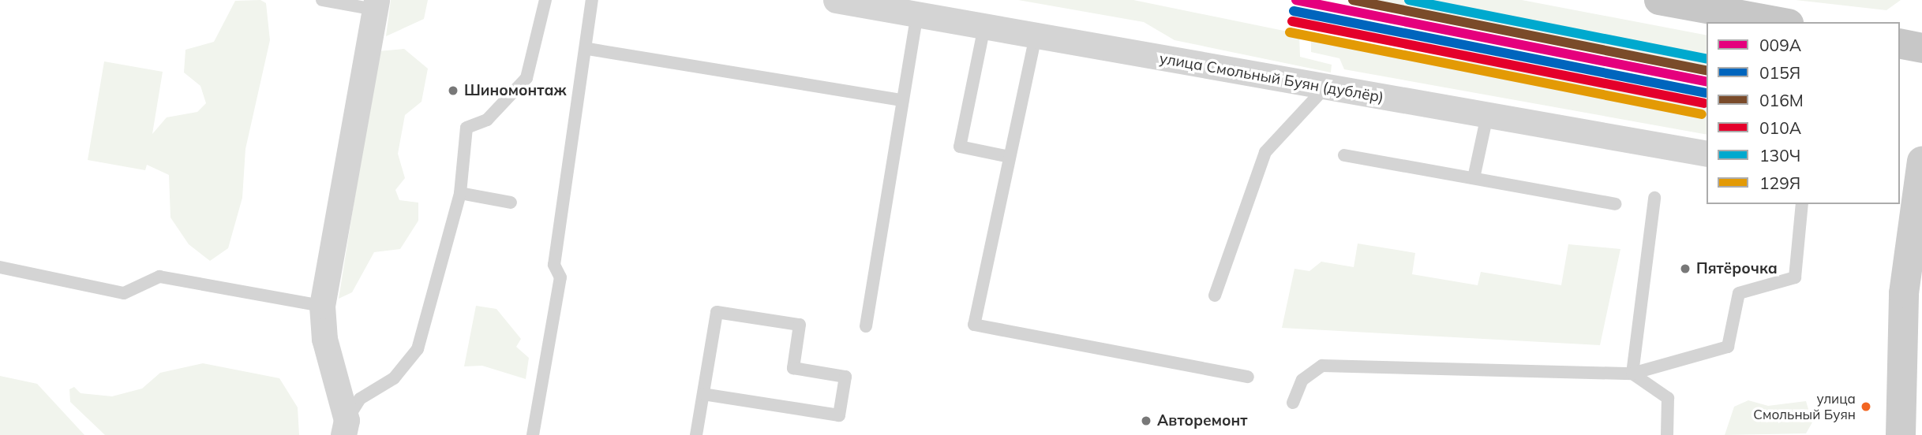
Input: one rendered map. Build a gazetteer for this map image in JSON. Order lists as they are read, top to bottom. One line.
{"streets":{"street":["улица Смольный Буян (дублёр)"]},"places":["Шиномонтаж","Пятёрочка","улица Смольный Буян","Авторемонт"],"lines":["transit line 009А","transit line 016М","transit line 130Ч","transit line 015Я","transit line 010А","transit line 129Я"],"legend":["009А","015Я","016М","010А","130Ч","129Я"]}
